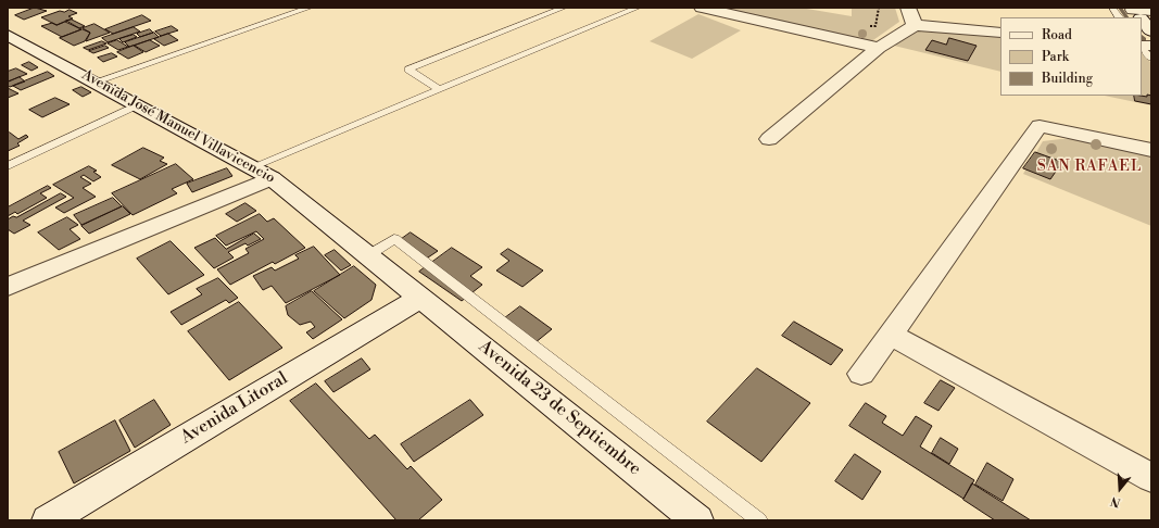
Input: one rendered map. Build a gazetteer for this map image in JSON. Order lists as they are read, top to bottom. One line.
{"streets":{"street":["Avenida José Manuel Villavicencio","Avenida Litoral","Avenida 23 de Septiembre"]},"crossings":[["Avenida José Manuel Villavicencio","Avenida Litoral"],["Avenida José Manuel Villavicencio","Avenida 23 de Septiembre"],["Avenida Litoral","Avenida 23 de Septiembre"]],"districts":["SAN RAFAEL"],"legend":["Road","Park","Building"],"north":"bottom"}
